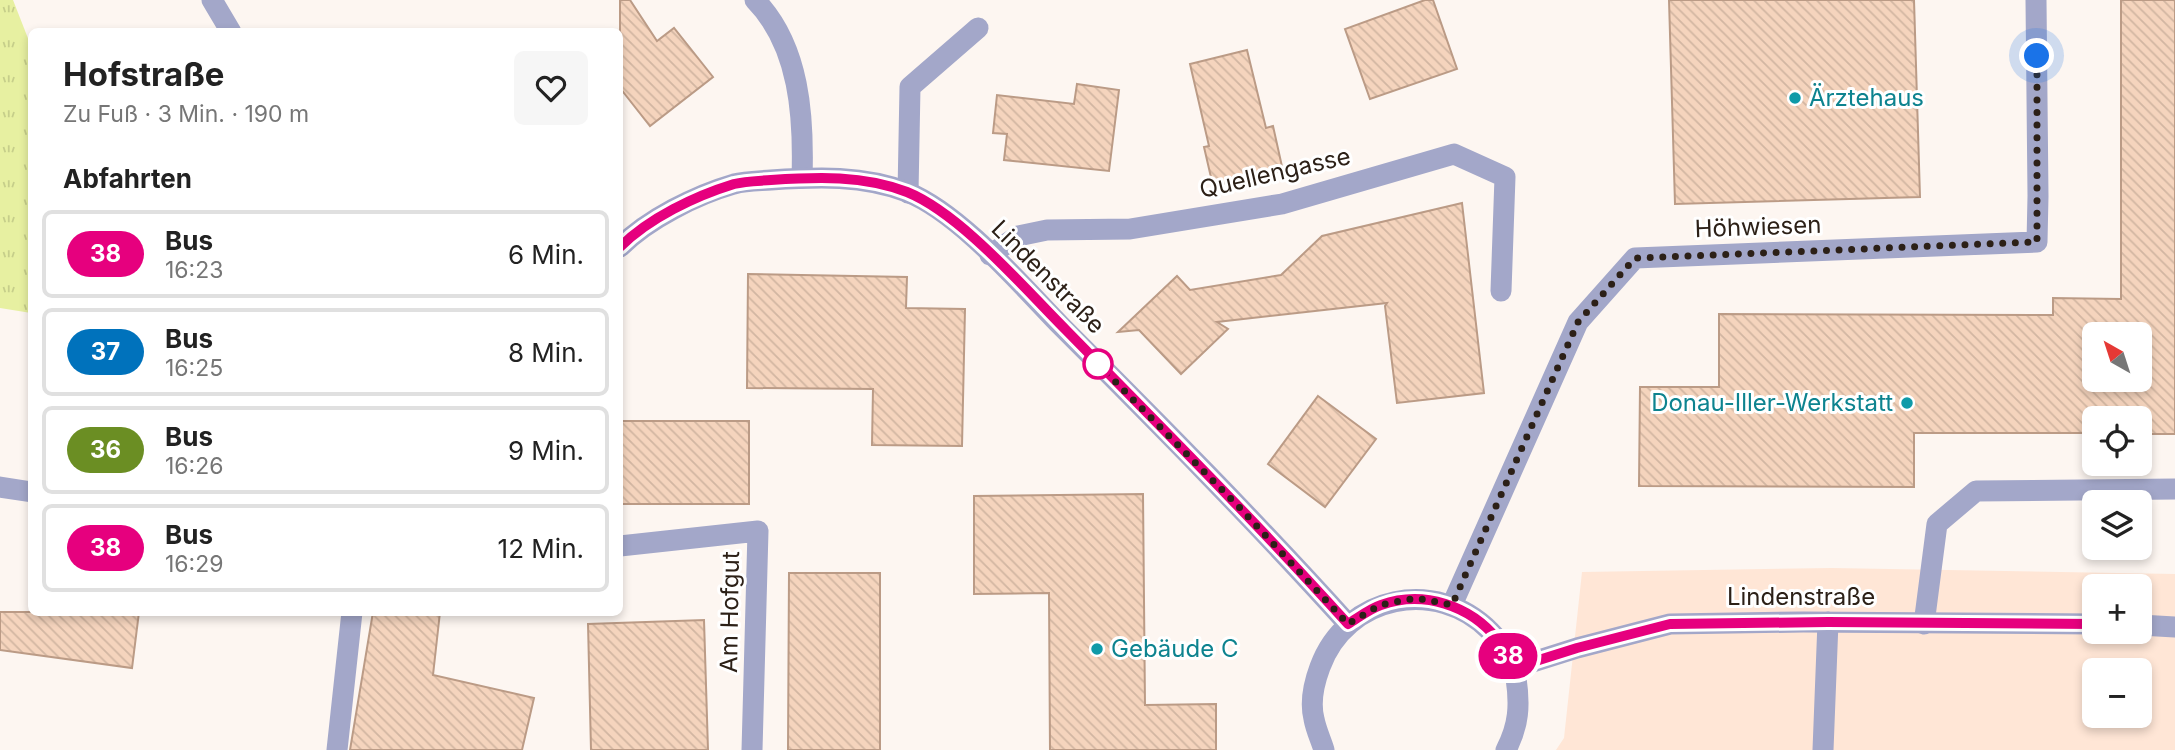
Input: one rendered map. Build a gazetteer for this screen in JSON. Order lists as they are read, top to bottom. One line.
{"streets":{"street":["Quellengasse","Höhwiesen","Lindenstraße","Am Hofgut"]},"crossings":[["Quellengasse","Lindenstraße"]],"places":["Ärztehaus","Donau-Iller-Werkstatt","Gebäude C"],"lines":["bus line 38"],"north":"top left","page":{"on_map":"38","heading":[["Hofstraße","Zu Fuß · 3 Min. · 190 m"],"Abfahrten"],"list":[{"mark":"38","name":"Bus","note":"16:23","value":"6 Min."},{"mark":"37","name":"Bus","note":"16:25","value":"8 Min."},{"mark":"36","name":"Bus","note":"16:26","value":"9 Min."},{"mark":"38","name":"Bus","note":"16:29","value":"12 Min."}],"map_buttons":["+","−"]}}
